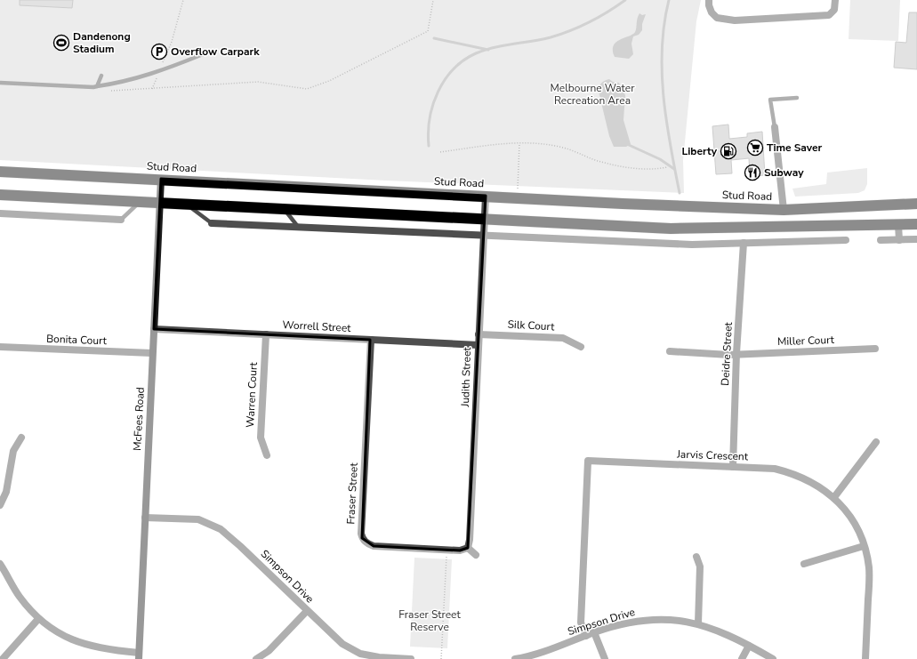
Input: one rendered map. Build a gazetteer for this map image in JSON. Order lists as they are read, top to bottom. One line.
{"streets":{"highway":["Stud Road"],"street":["Silk Court","Worrell Street","Bonita Court","Miller Court","Deidre Street","Judith Street","Warren Court","McFees Road","Jarvis Crescent","Fraser Street","Simpson Drive"]},"crossings":[["Stud Road","Judith Street"],["Stud Road","McFees Road"],["Silk Court","Judith Street"],["Worrell Street","Judith Street"],["Worrell Street","Warren Court"],["Worrell Street","McFees Road"],["Worrell Street","Fraser Street"],["Bonita Court","McFees Road"],["Miller Court","Deidre Street"],["Deidre Street","Jarvis Crescent"],["Judith Street","Fraser Street"],["McFees Road","Simpson Drive"],["Jarvis Crescent","Simpson Drive"]],"parks":["Melbourne Water Recreation Area","Fraser Street Reserve"],"places":{"sports":["Dandenong Stadium"],"parking":["Overflow Carpark"],"supermarket":["Time Saver"],"fuel station":["Liberty"],"restaurant":["Subway"]}}
